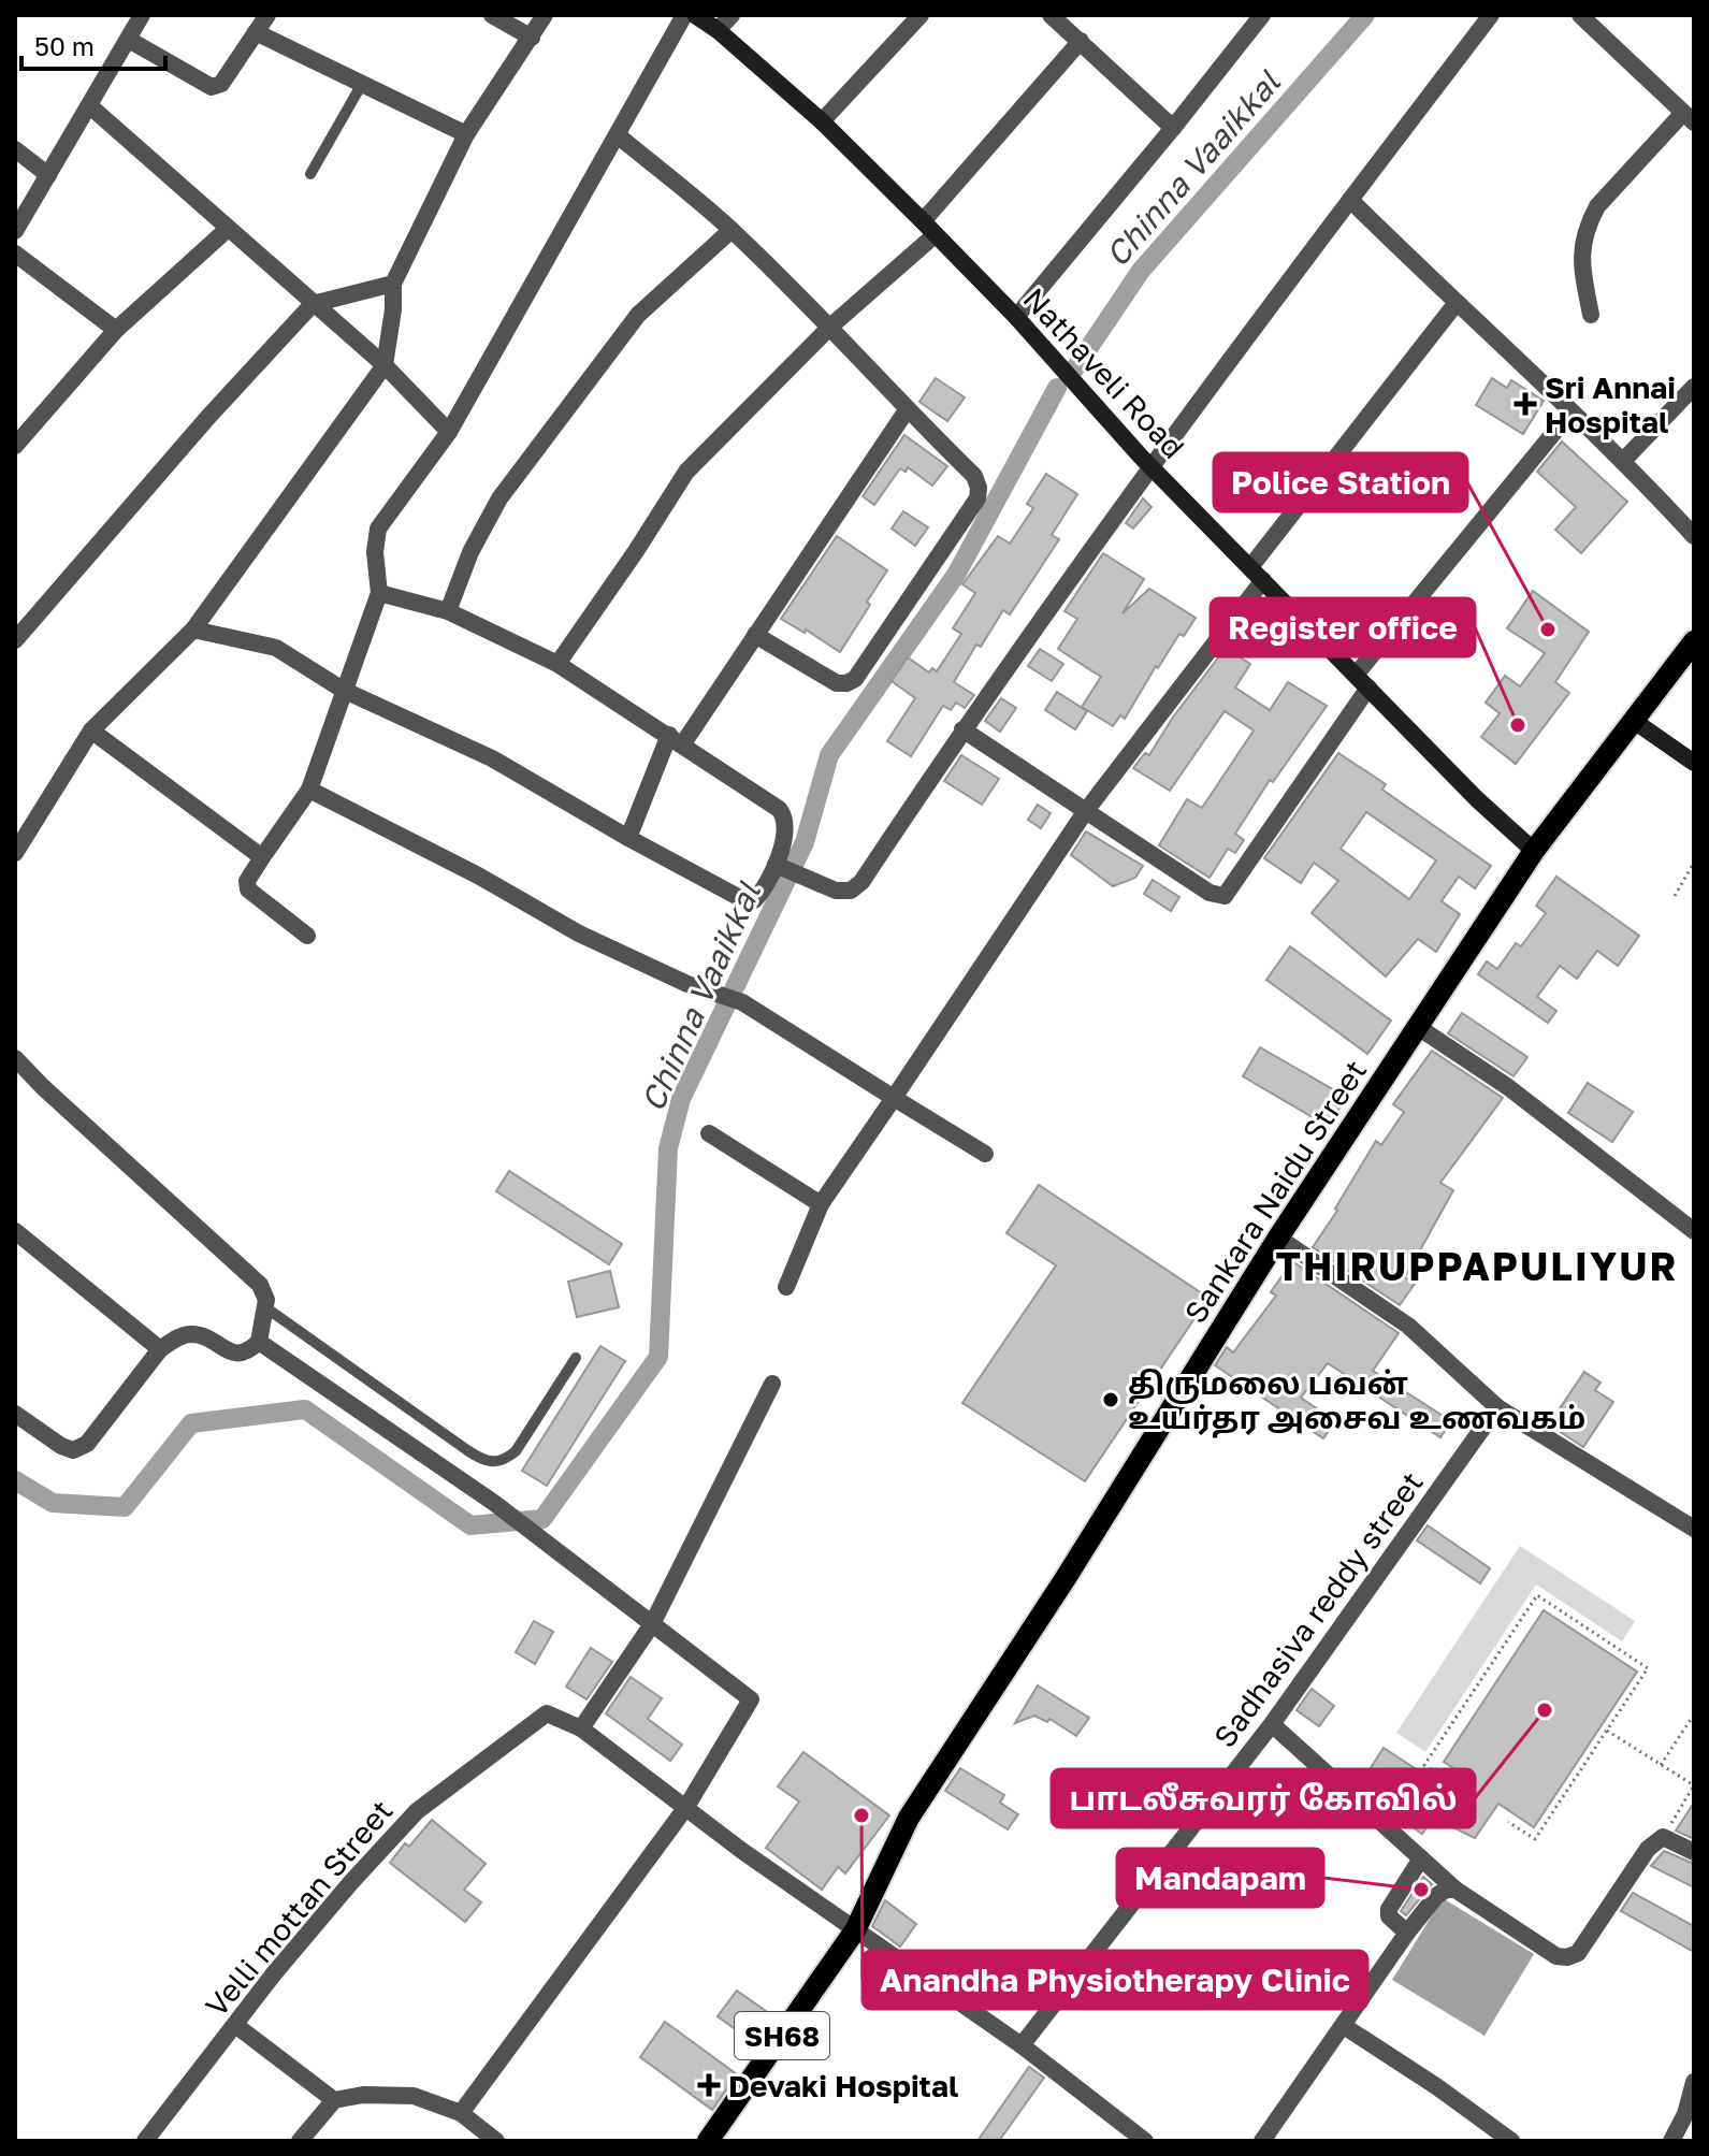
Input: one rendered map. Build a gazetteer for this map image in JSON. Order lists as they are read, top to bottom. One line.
{"streets":{"main road":["Sankara Naidu Street","SH68"],"street":["Nathaveli Road","Sadhasiva reddy street","Velli mottan Street"]},"crossings":[["Nathaveli Road","Sankara Naidu Street"],["Sankara Naidu Street","Velli mottan Street"],["Sankara Naidu Street","SH68"],["Sadhasiva reddy street","Velli mottan Street"],["Velli mottan Street","SH68"]],"districts":["THIRUPPAPULIYUR"],"water":["Chinna Vaaikkal"],"places":{"health":["Sri Annai Hospital","Devaki Hospital"],"other":["Police Station","Register office","திருமலை பவன் உயர்தர அசைவ உணவகம்","பாடலீசுவரர் கோவில்","Anandha Physiotherapy Clinic","Mandapam"]},"scale_bar":"50 m"}
